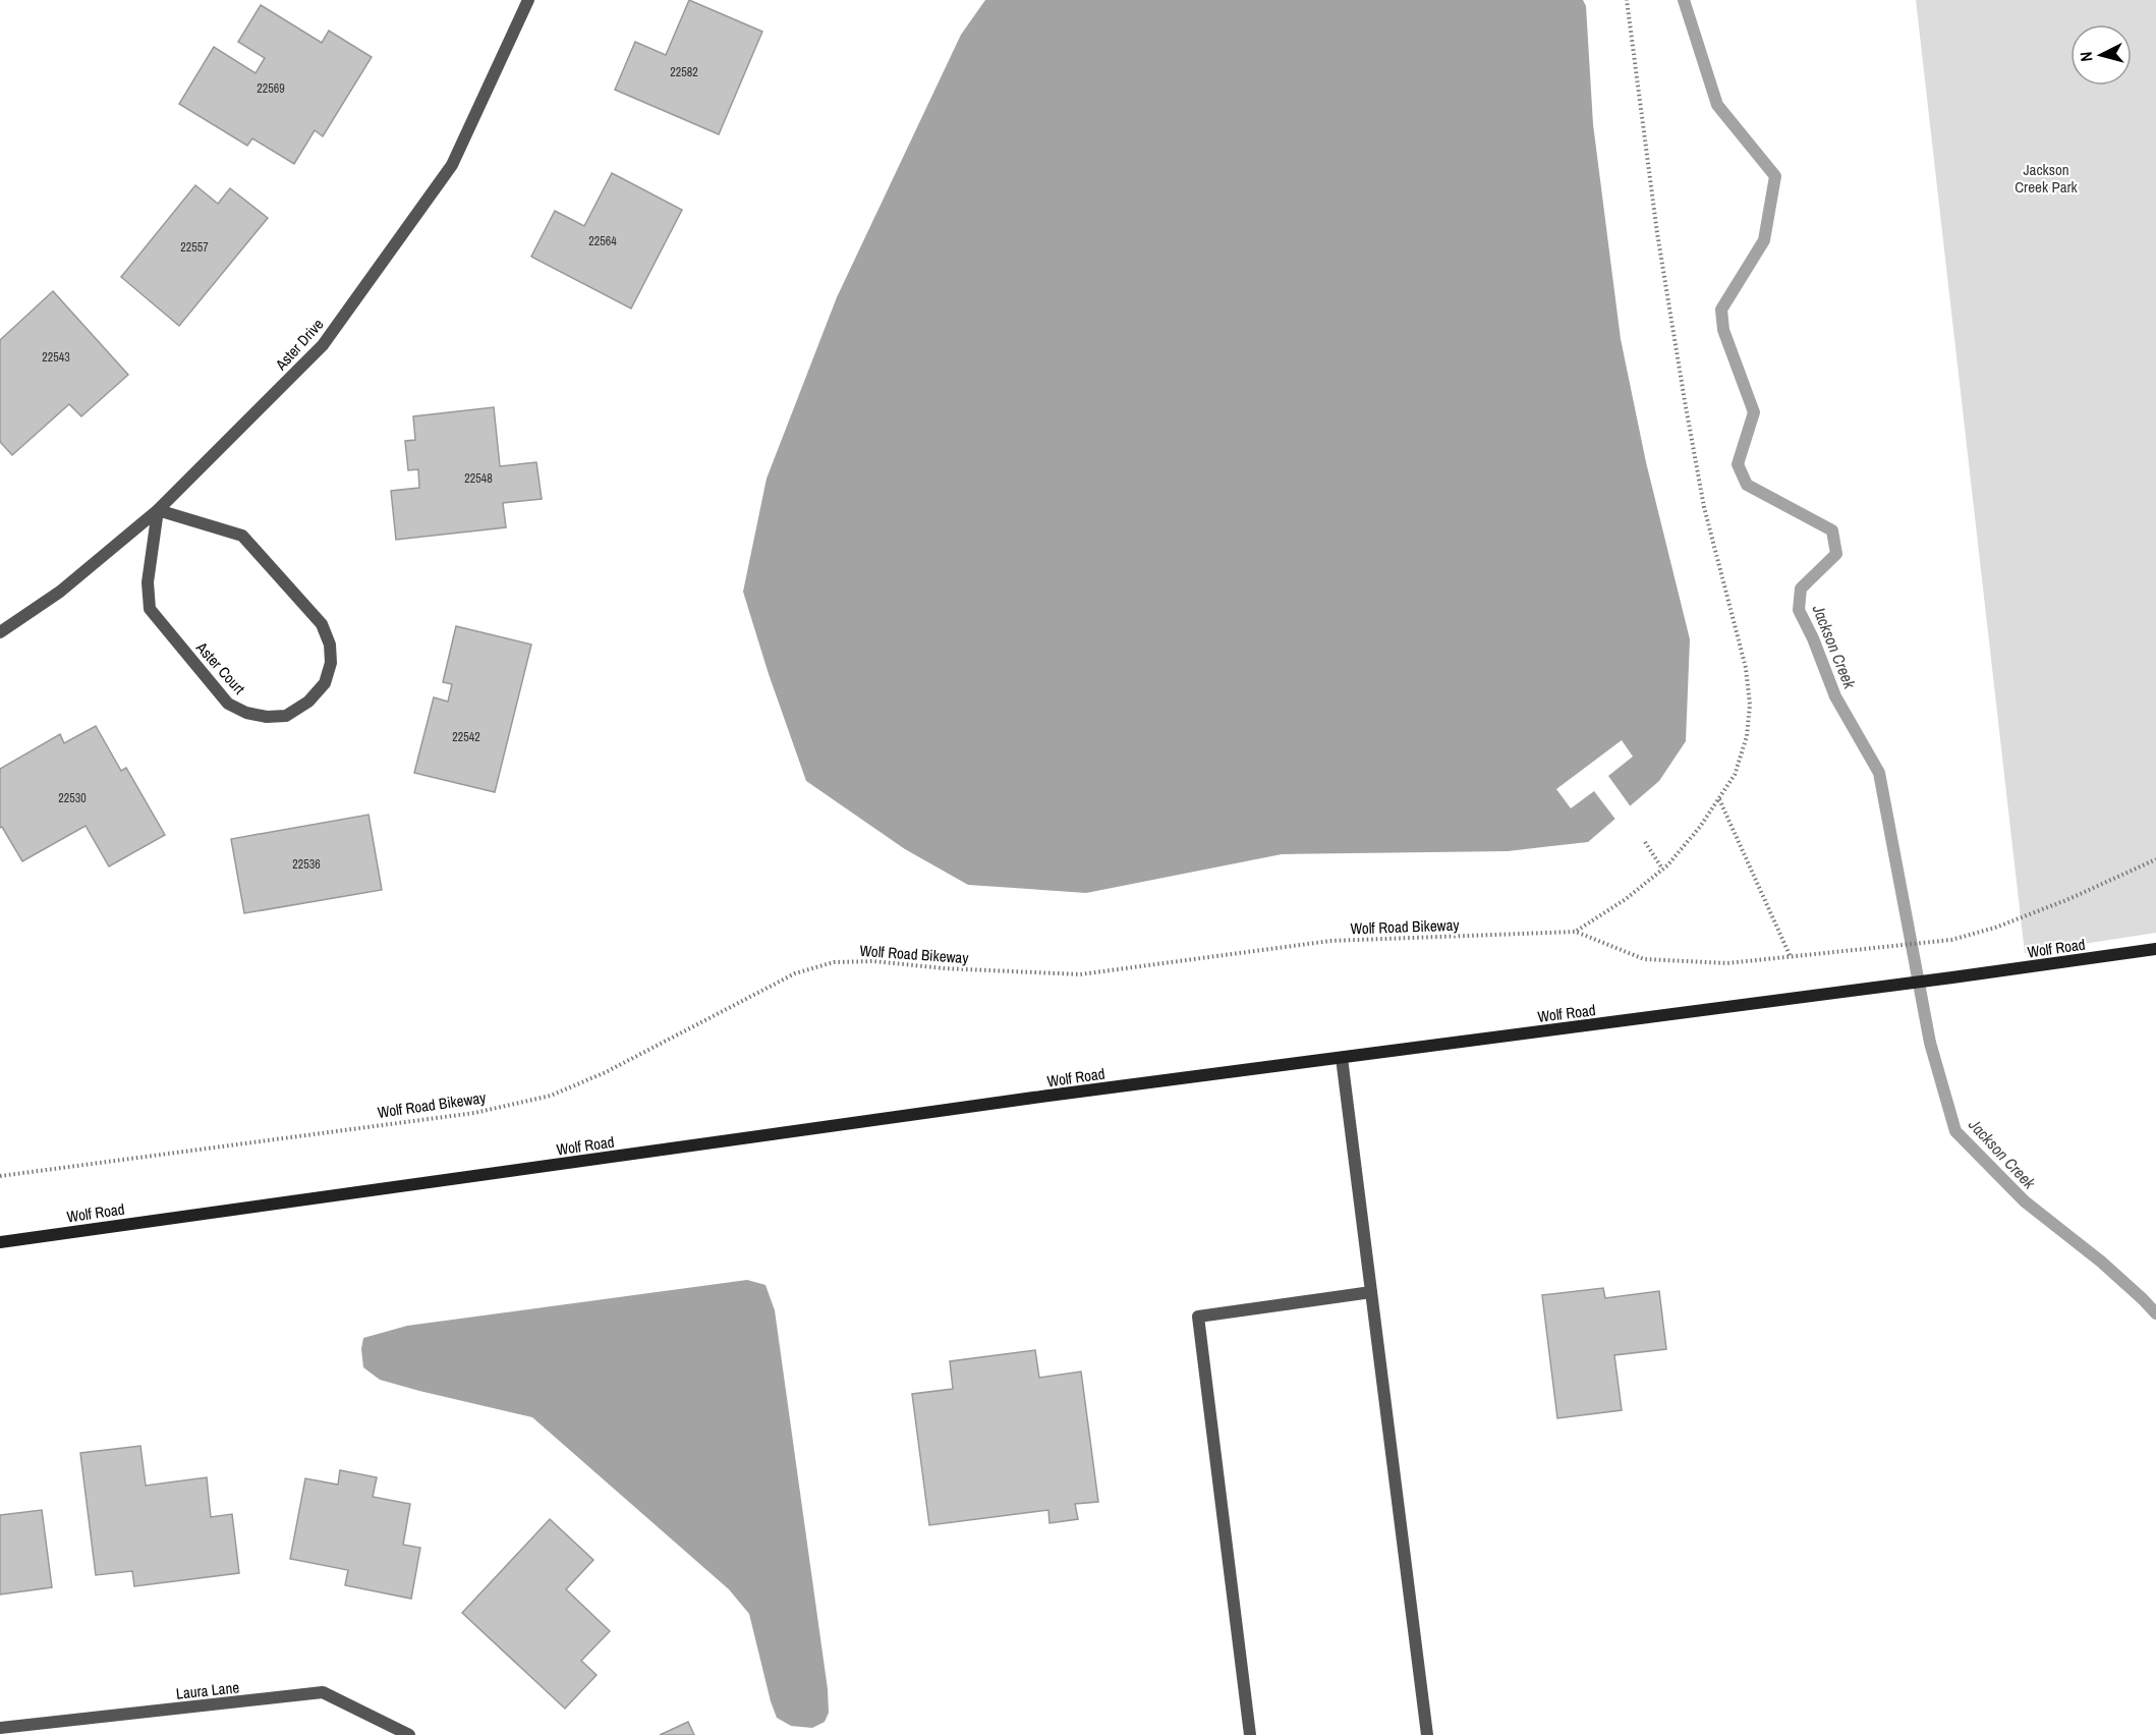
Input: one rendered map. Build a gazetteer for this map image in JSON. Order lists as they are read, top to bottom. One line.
{"streets":{"main road":["Wolf Road"],"street":["Aster Drive","Aster Court","Laura Lane"],"path":["Wolf Road Bikeway"]},"crossings":[["Aster Drive","Aster Court"]],"water":["Jackson Creek"],"parks":["Jackson Creek Park"],"house_numbers":["22582","22569","22564","22557","22543","22548","22542","22530","22536"],"north":"left"}
